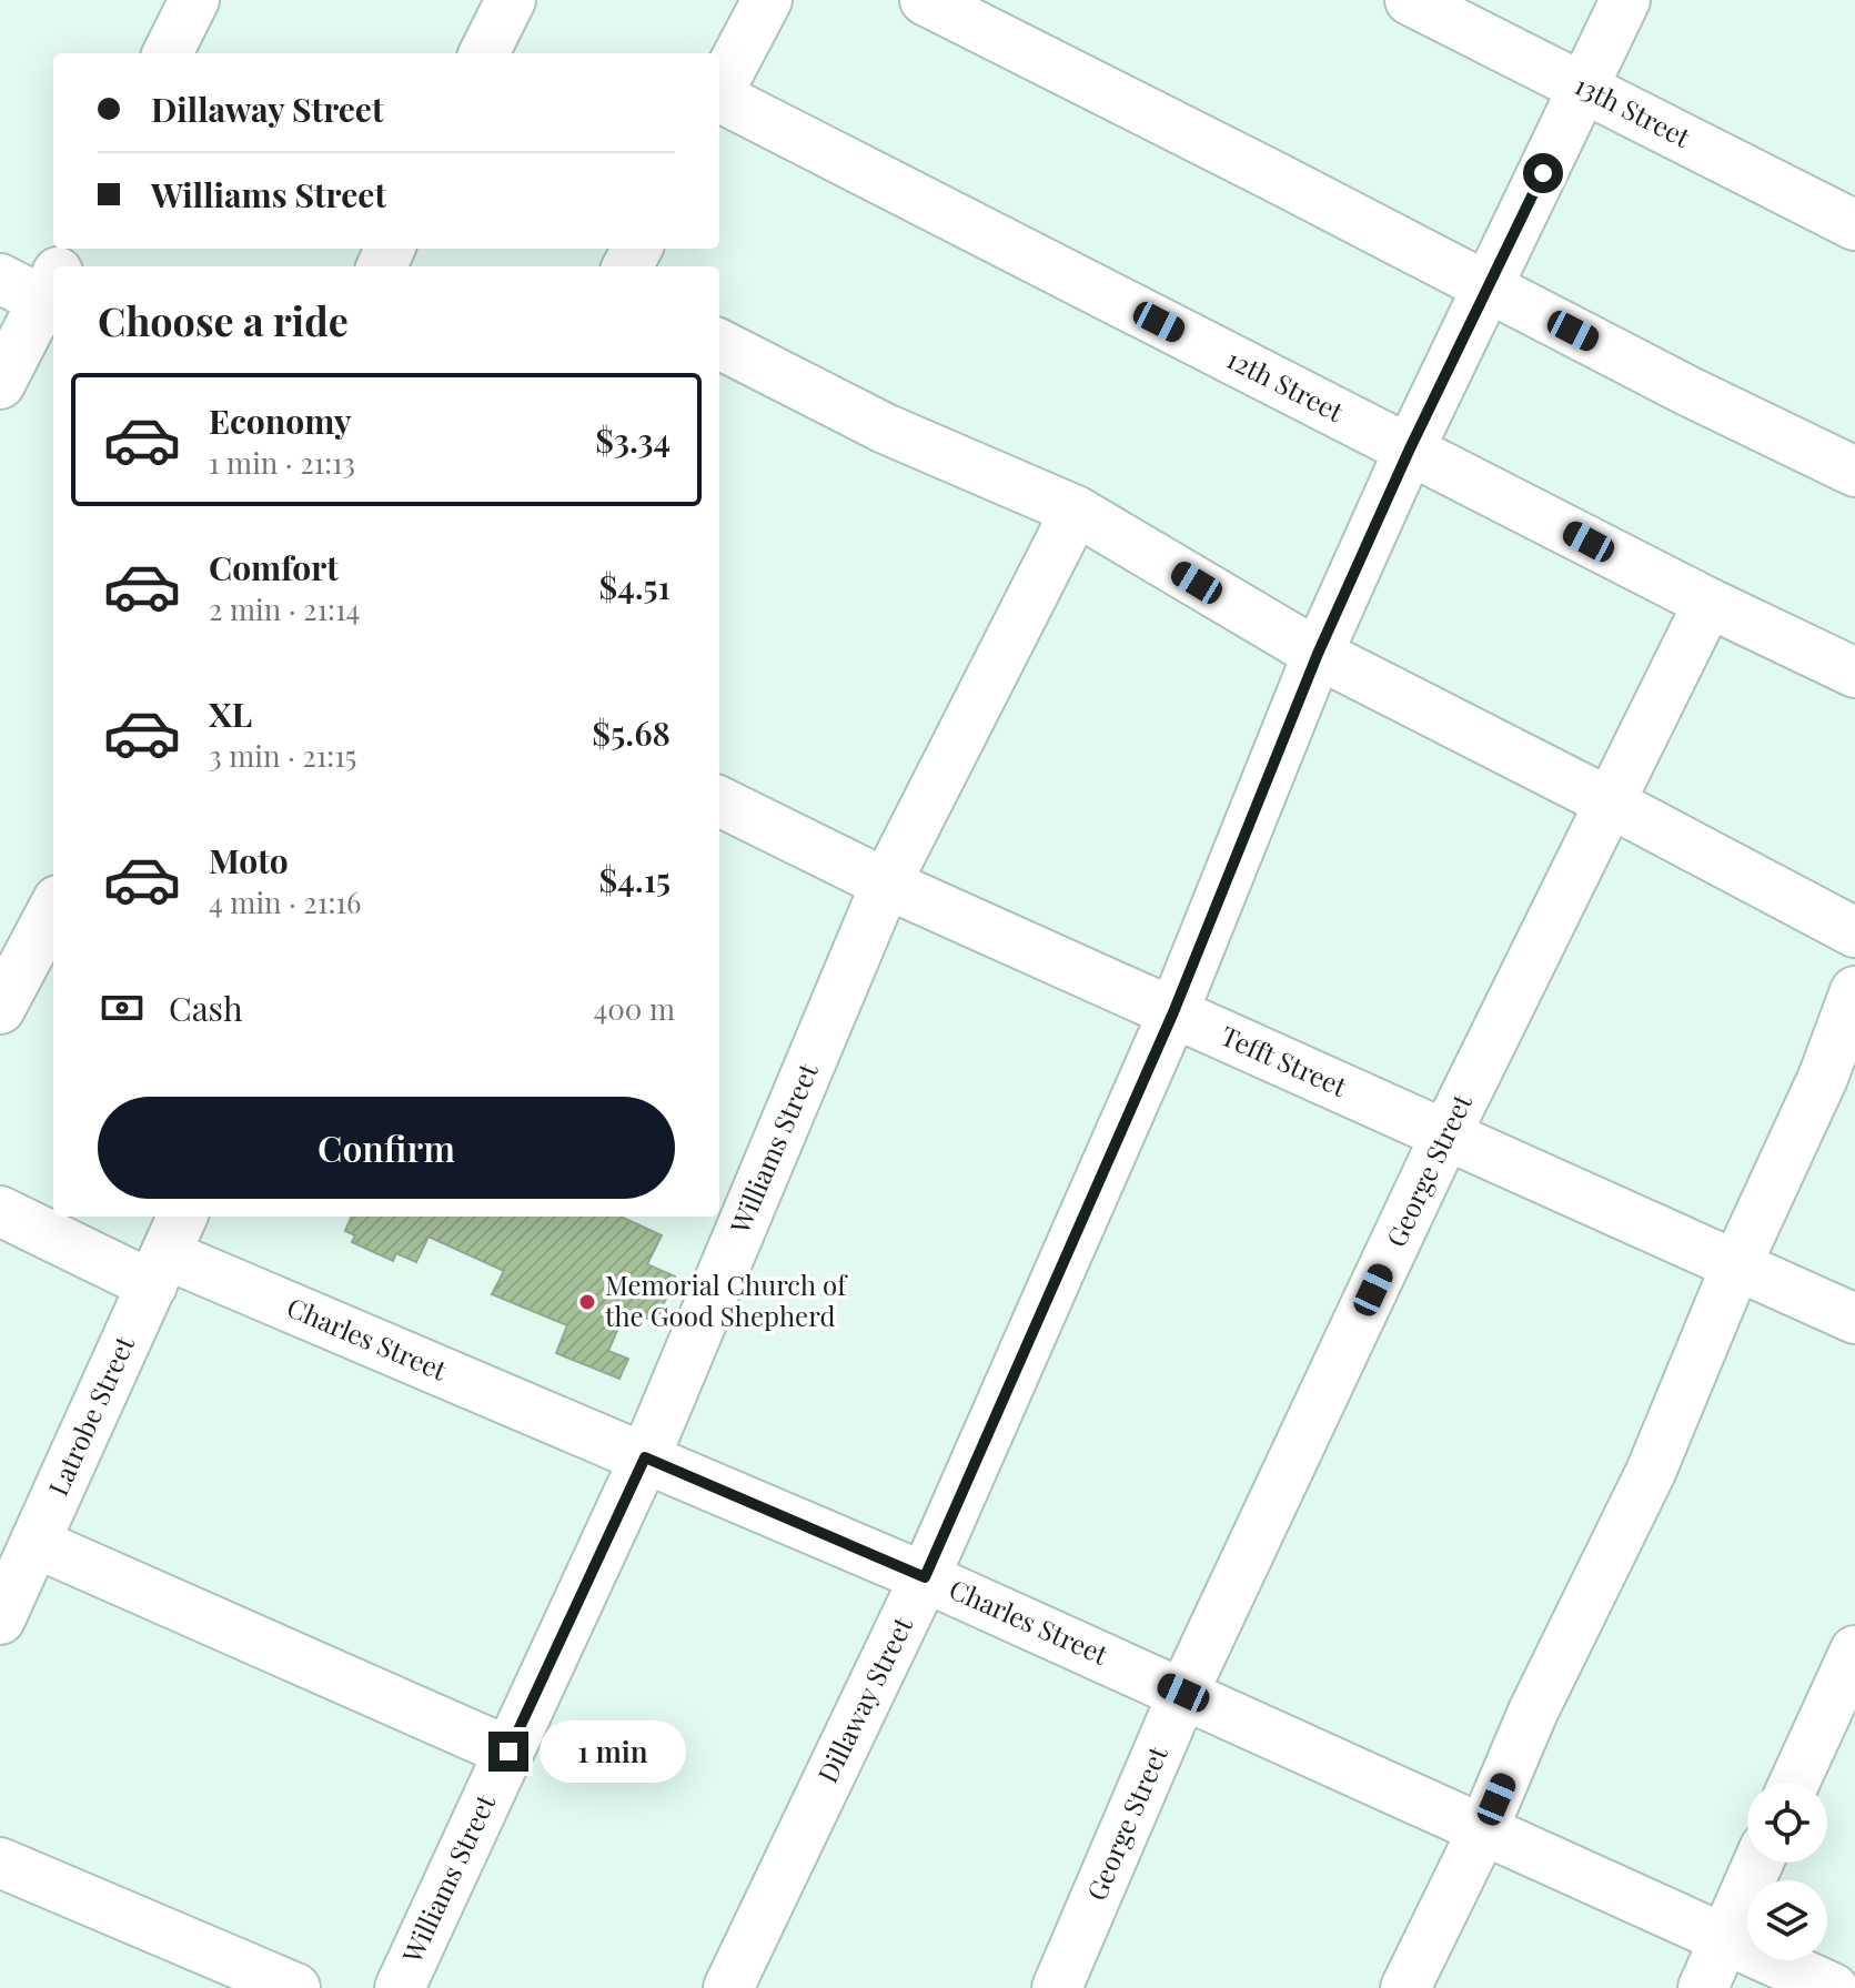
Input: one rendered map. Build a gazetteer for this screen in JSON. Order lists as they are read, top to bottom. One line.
{"streets":{"street":["13th Street","12th Street","Tefft Street","Williams Street","George Street","Charles Street","Latrobe Street","Dillaway Street"]},"crossings":[["13th Street","Dillaway Street"],["12th Street","George Street"],["12th Street","Dillaway Street"],["Tefft Street","Williams Street"],["Tefft Street","George Street"],["Tefft Street","Dillaway Street"],["Williams Street","Charles Street"],["George Street","Charles Street"],["Charles Street","Latrobe Street"],["Charles Street","Dillaway Street"]],"places":["Memorial Church of the Good Shepherd"],"page":{"banner":["Dillaway Street","Williams Street"],"heading":"Choose a ride","list":[{"name":"Economy","note":"1 min · 21:13","value":"$3.34"},{"name":"Comfort","note":"2 min · 21:14","value":"$4.51"},{"name":"XL","note":"3 min · 21:15","value":"$5.68"},{"name":"Moto","note":"4 min · 21:16","value":"$4.15"}],"pay":["Cash","400 m"],"buttons":"Confirm","bubble":"1 min"}}
